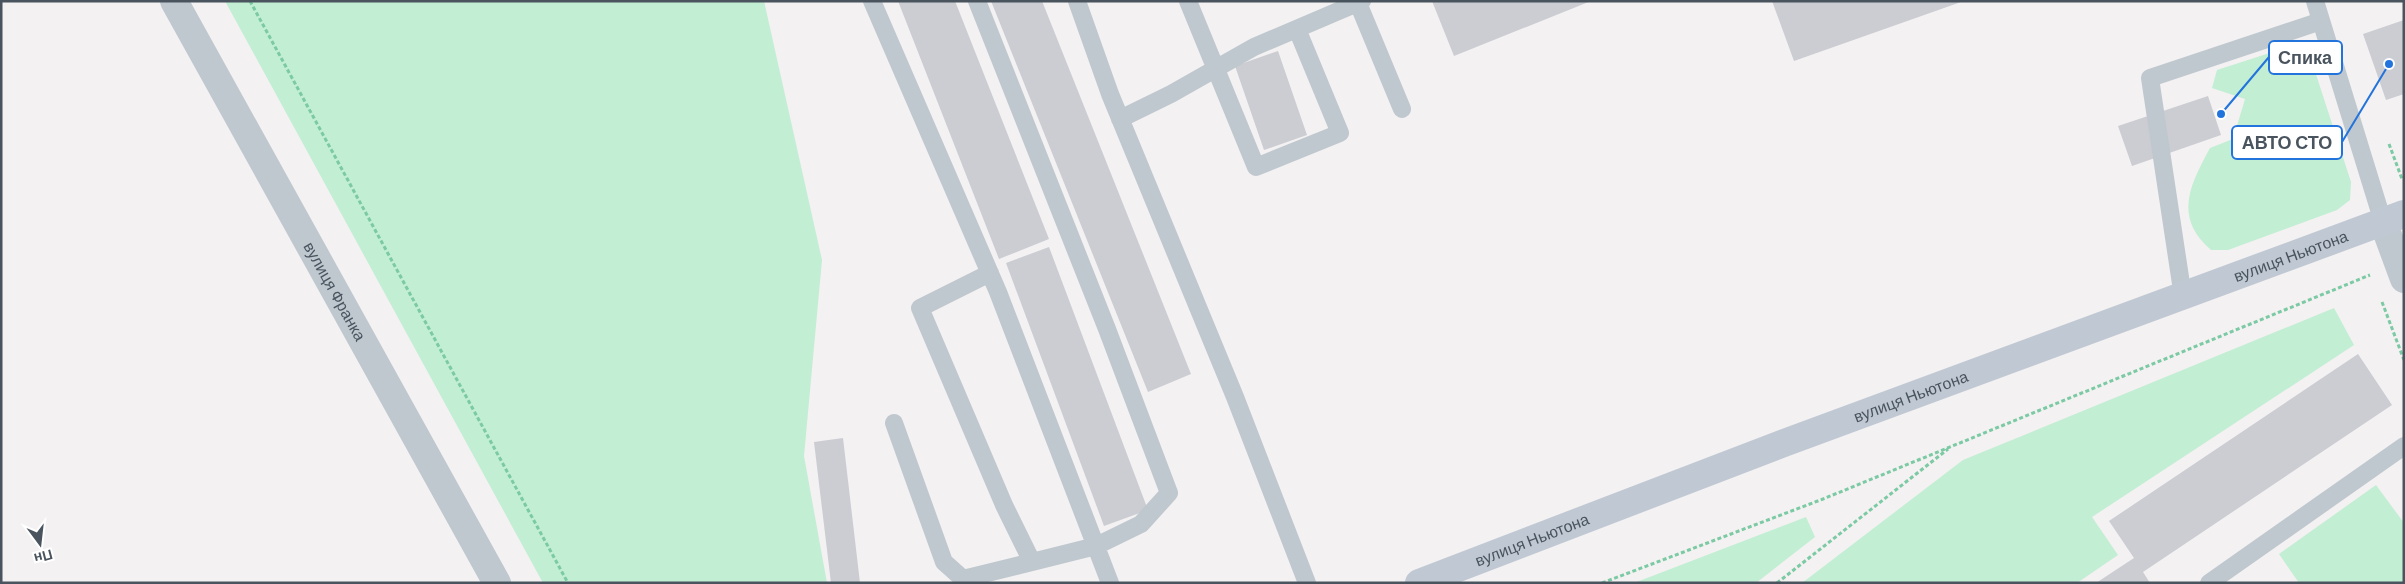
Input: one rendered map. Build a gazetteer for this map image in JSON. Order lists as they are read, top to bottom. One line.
{"streets":{"street":["вулиця Ньютона","вулиця Франка"]},"places":["АВТО СТО","Спика"],"north":"bottom"}
